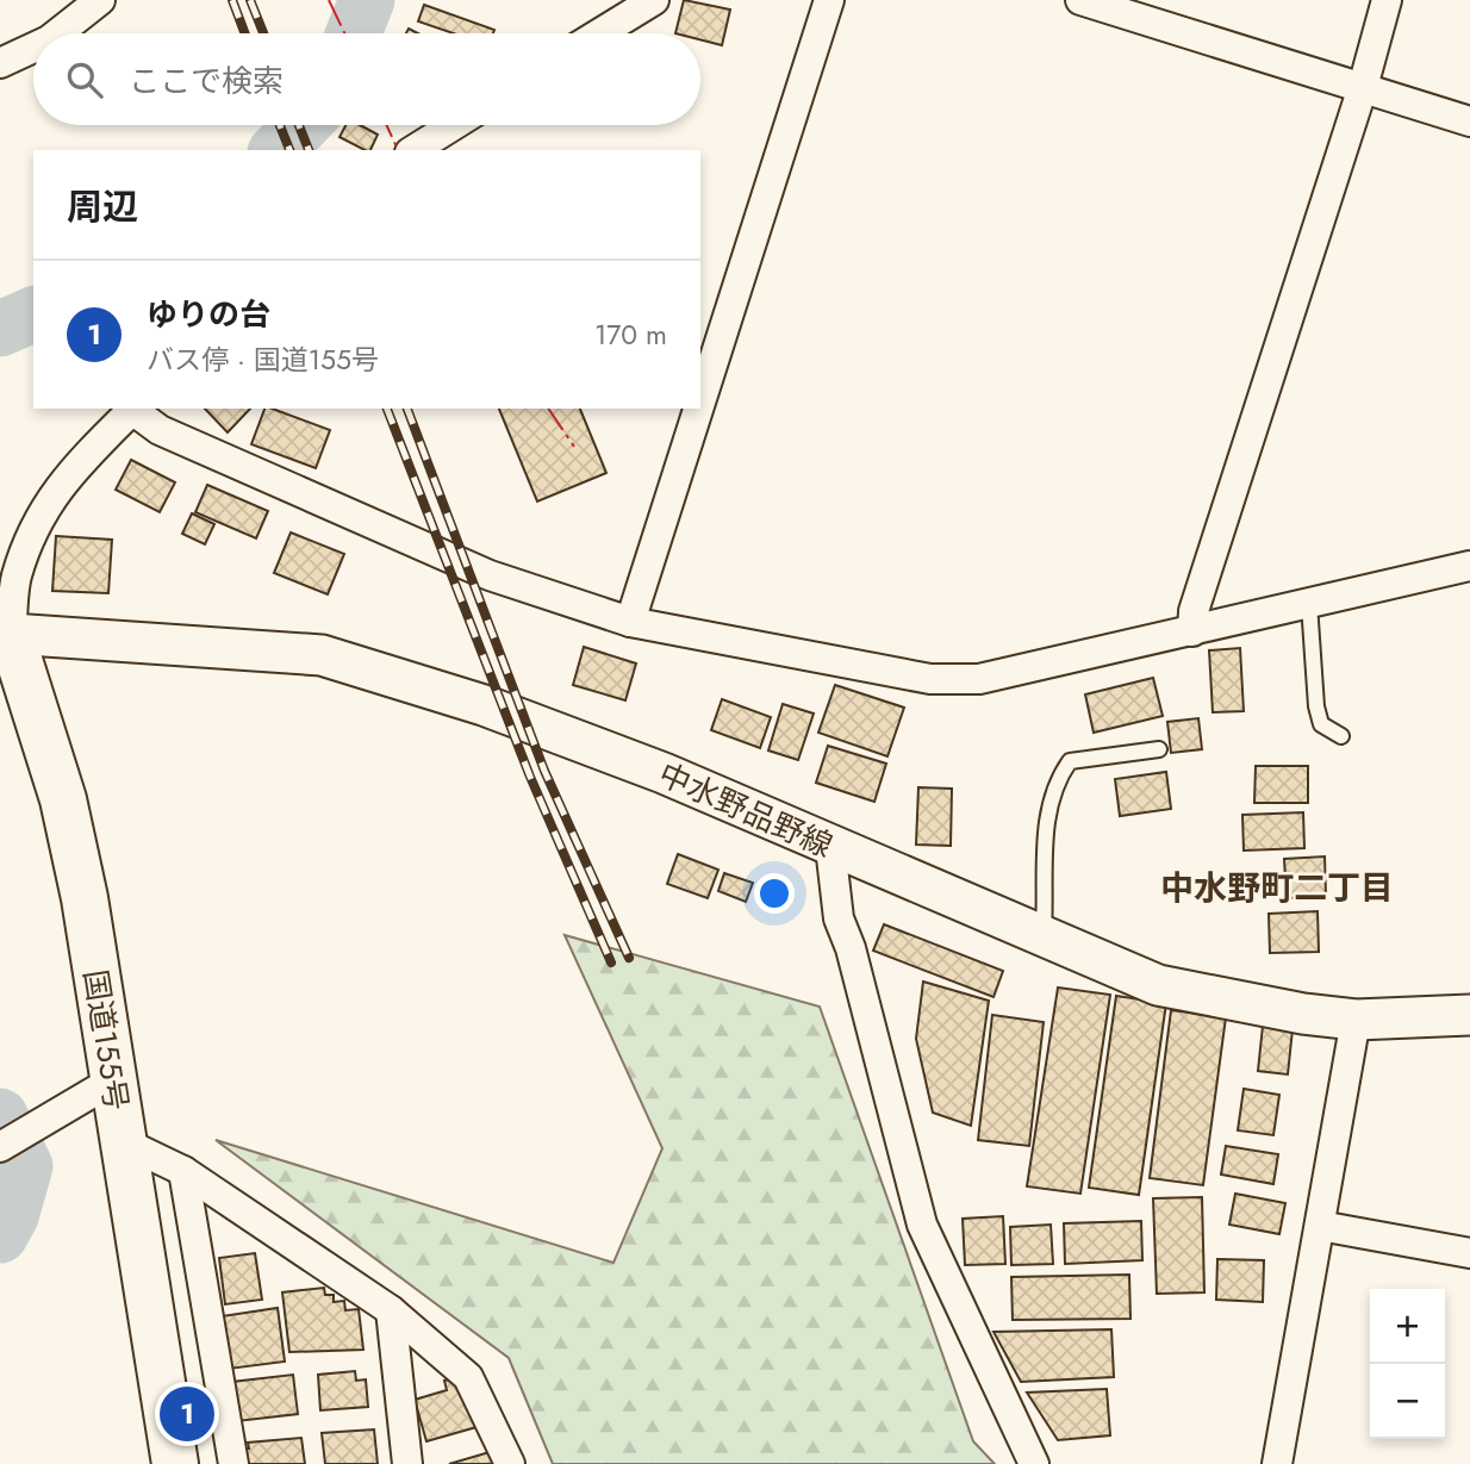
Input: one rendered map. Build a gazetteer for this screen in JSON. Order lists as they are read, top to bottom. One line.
{"streets":{"highway":["国道155号"],"main road":["中水野品野線"]},"crossings":[["中水野品野線","国道155号"]],"districts":["中水野町二丁目"],"page":{"search":"ここで検索","heading":"周辺","list":[{"mark":"1","name":"ゆりの台","note":"バス停 · 国道155号","value":"170 m"}],"map_buttons":["+","−"],"pins":"1"}}
